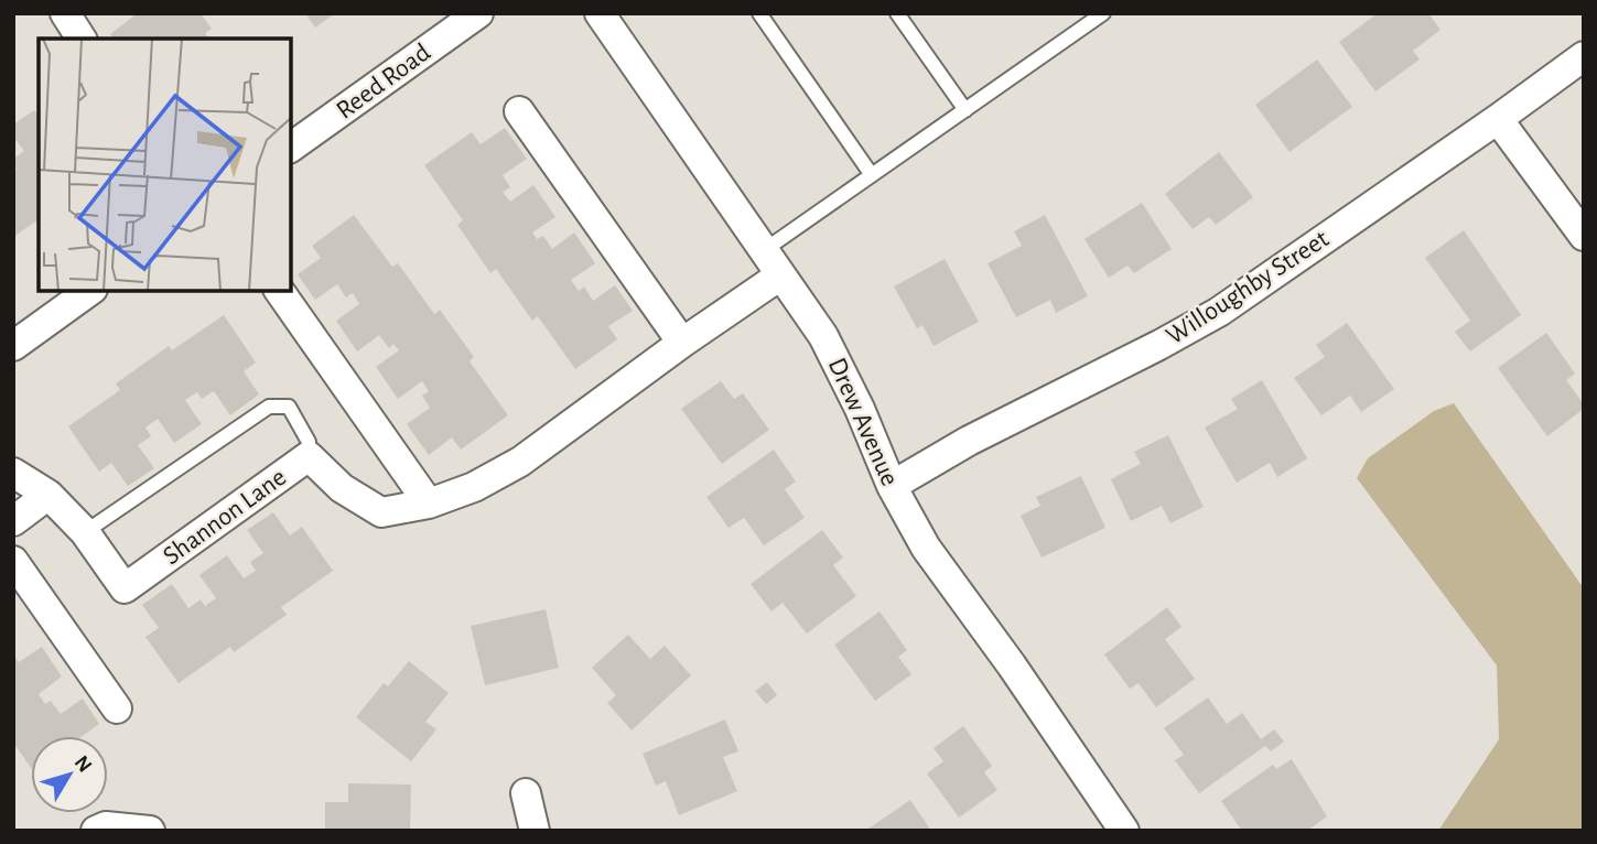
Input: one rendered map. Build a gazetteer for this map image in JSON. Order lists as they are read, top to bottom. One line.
{"streets":{"street":["Reed Road","Willoughby Street","Drew Avenue","Shannon Lane"]},"crossings":[["Willoughby Street","Drew Avenue"],["Drew Avenue","Shannon Lane"]],"north":"top right"}
